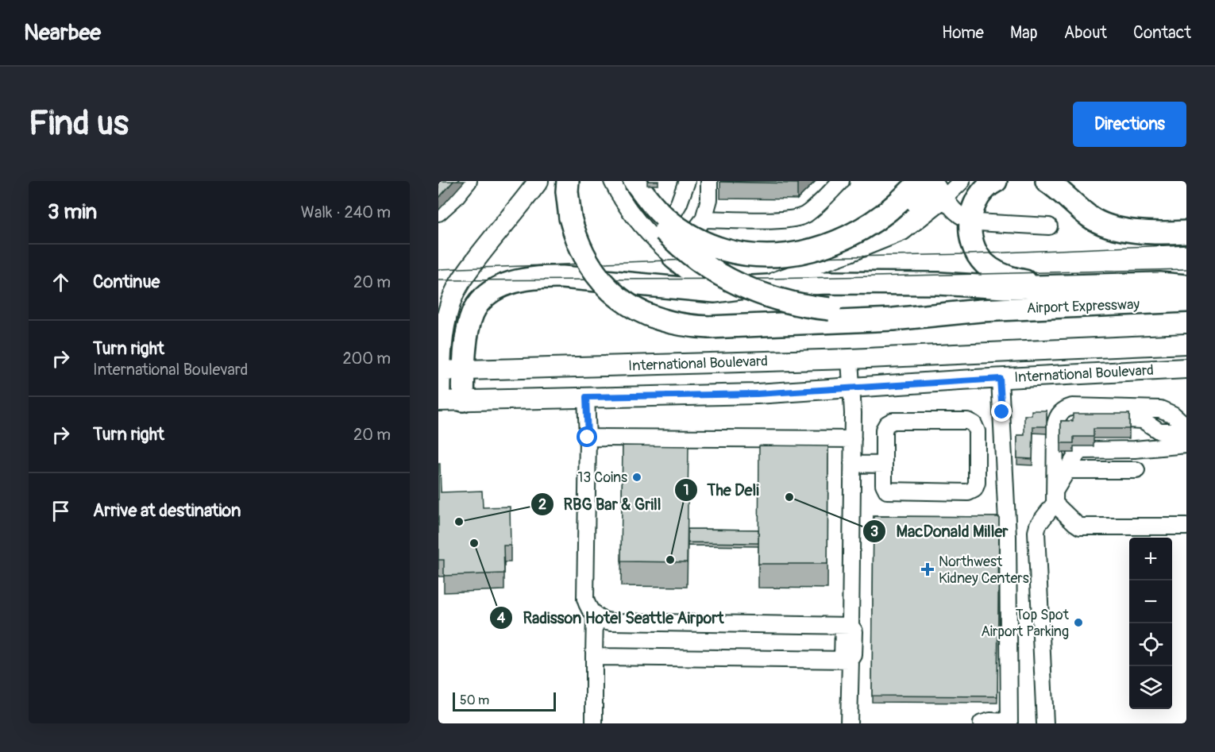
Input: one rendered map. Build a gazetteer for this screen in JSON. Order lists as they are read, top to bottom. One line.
{"streets":{"highway":["Airport Expressway"],"main road":["International Boulevard"]},"places":{"other":["13 Coins","MacDonald Miller","RBG Bar & Grill","Radisson Hotel Seattle Airport","The Deli","Top Spot Airport Parking"],"health":["Northwest Kidney Centers"]},"scale_bar":"50 m","page":{"header":"Nearbee","nav":["Home","Map","About","Contact"],"buttons":"Directions","title":"Find us","heading":["3 min","Walk · 240 m"],"list":[["Continue","20 m"],["Turn right","International Boulevard","200 m"],["Turn right","20 m"],"Arrive at destination"],"map_buttons":["+","−"],"scale":"50 m"}}
